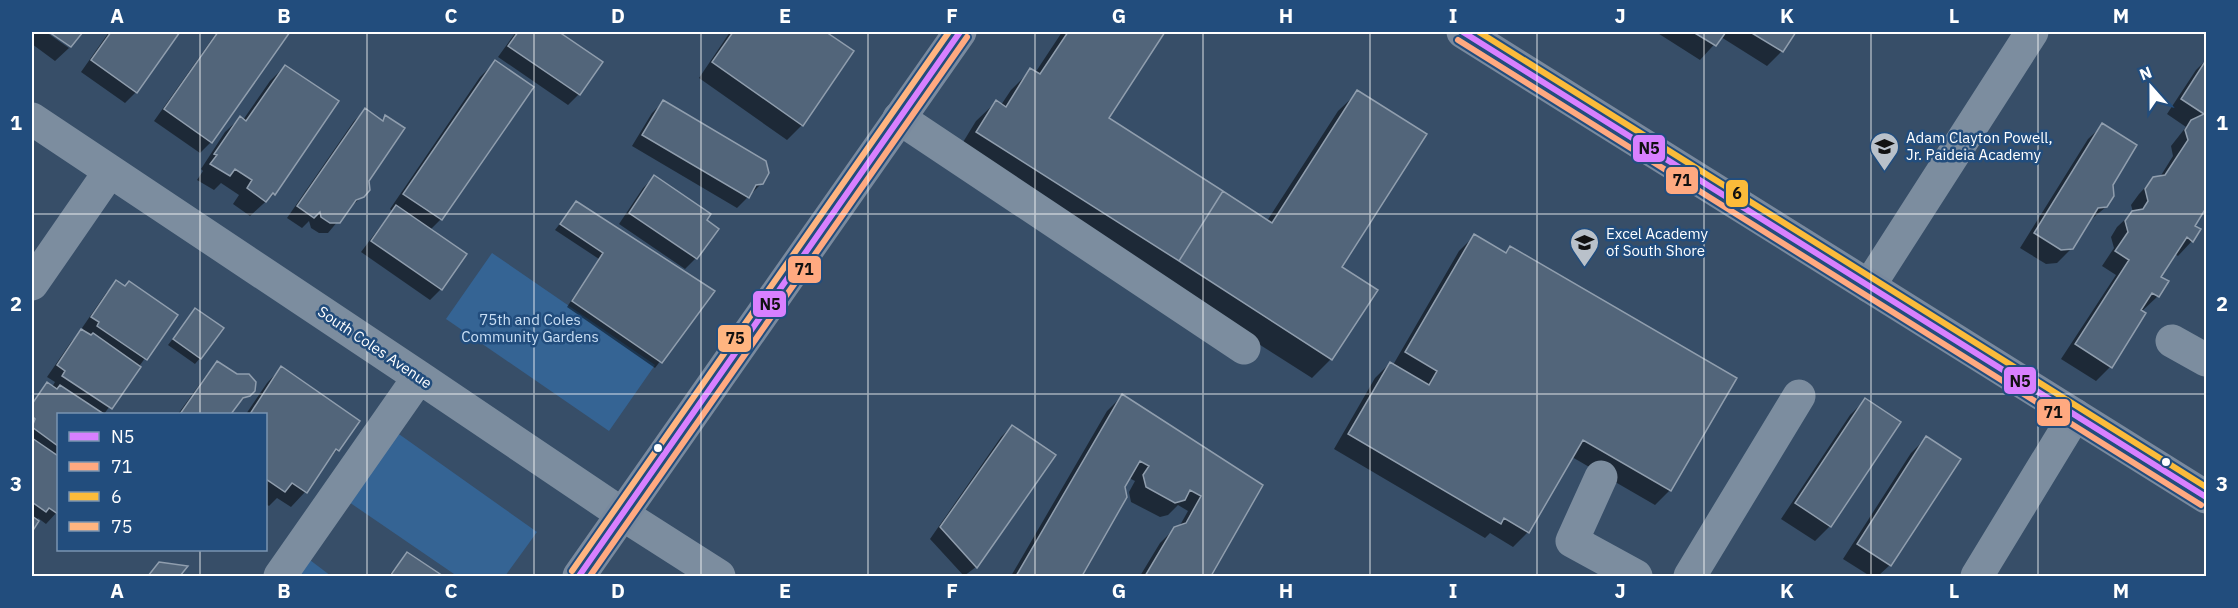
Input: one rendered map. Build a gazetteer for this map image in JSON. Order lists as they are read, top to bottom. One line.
{"streets":{"street":["South Coles Avenue"]},"parks":["75th and Coles Community Gardens"],"places":{"school or university":["Adam Clayton Powell, Jr. Paideia Academy","Excel Academy of South Shore"]},"lines":["transit line N5","transit line 6","transit line 75","transit line 71"],"legend":["N5","71","6","75"],"north":"top","grid":{"columns":["A","B","C","D","E","F","G","H","I","J","K","L","M"],"rows":["1","2","3"]}}
